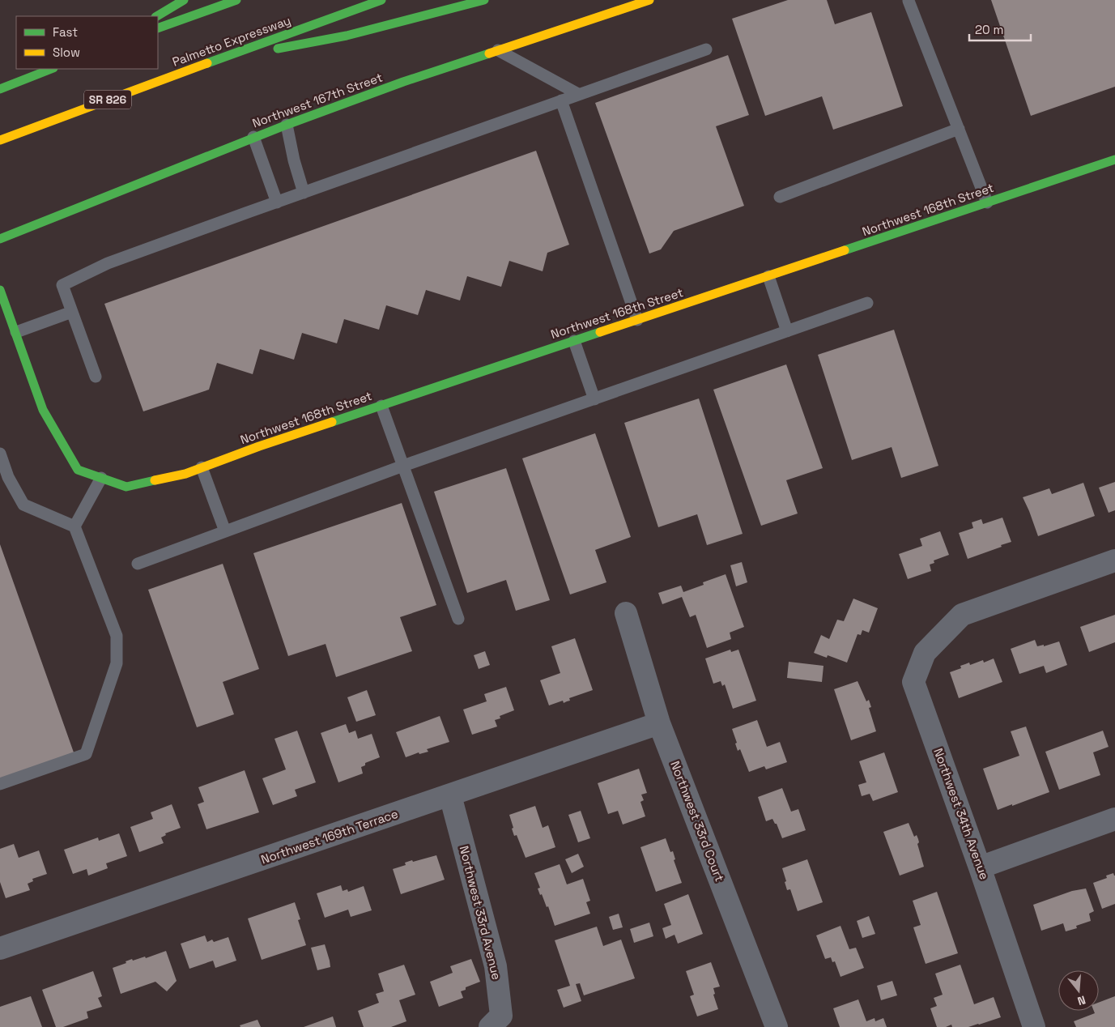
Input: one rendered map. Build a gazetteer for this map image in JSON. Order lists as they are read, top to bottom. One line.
{"streets":{"main road":["Palmetto Expressway","SR 826","Northwest 167th Street","Northwest 168th Street"],"street":["Northwest 34th Avenue","Northwest 33rd Court","Northwest 169th Terrace","Northwest 33rd Avenue"]},"crossings":[["Northwest 33rd Court","Northwest 169th Terrace"],["Northwest 169th Terrace","Northwest 33rd Avenue"]],"legend":["Fast","Slow"],"scale_bar":"20 m","north":"bottom"}
